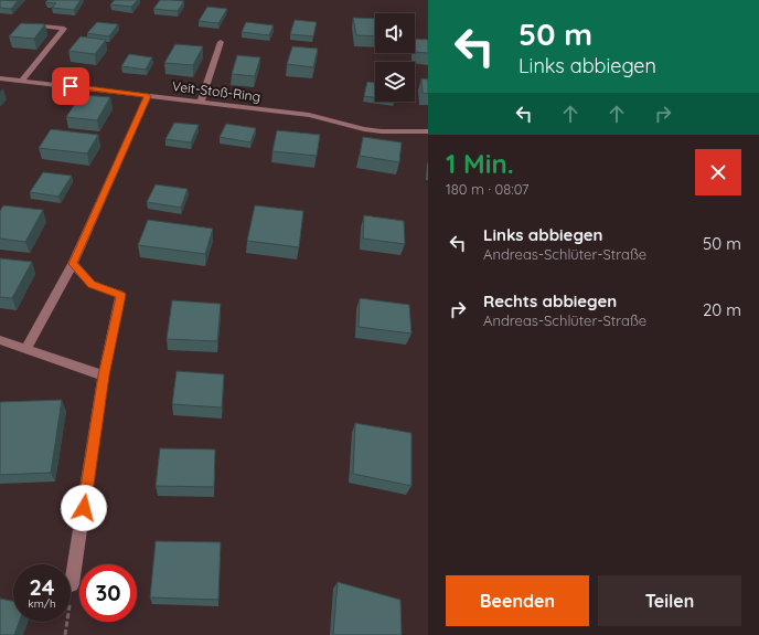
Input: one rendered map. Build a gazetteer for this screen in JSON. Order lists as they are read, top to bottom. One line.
{"streets":{"street":["Veit-Stoß-Ring"]},"page":{"turn":["50 m","Links abbiegen"],"heading":["1 Min.","180 m · 08:07"],"list":[{"name":"Links abbiegen","note":"Andreas-Schlüter-Straße","value":"50 m"},{"name":"Rechts abbiegen","note":"Andreas-Schlüter-Straße","value":"20 m"}],"speed":"24 km/h","limit":"30","buttons":["Beenden","Teilen"]}}
